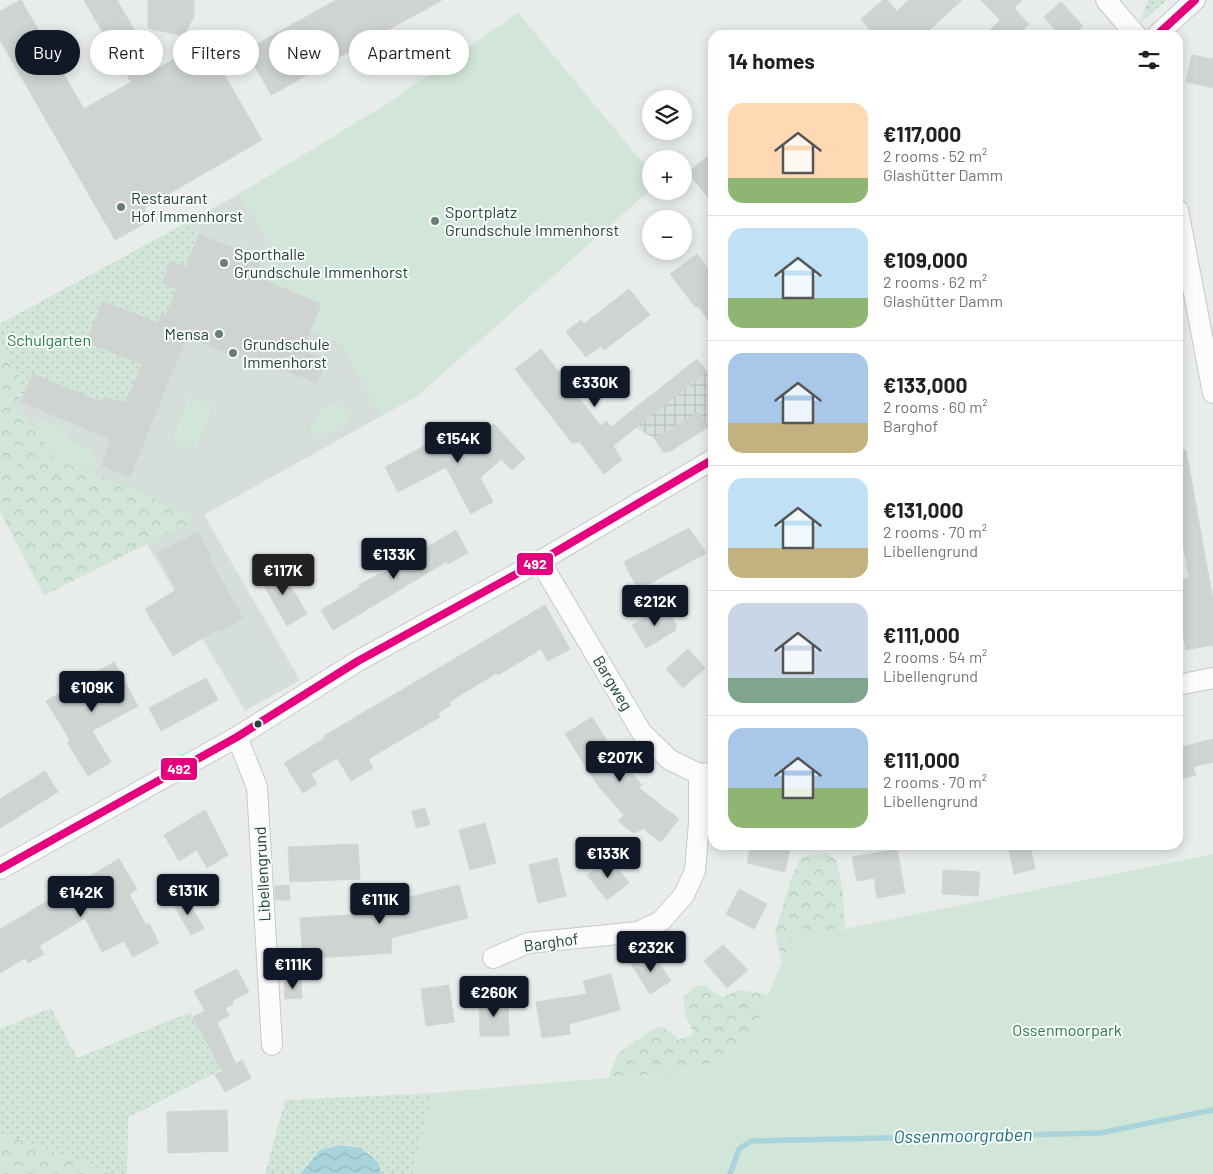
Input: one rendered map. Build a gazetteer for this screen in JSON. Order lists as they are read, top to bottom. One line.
{"streets":{"street":["Bargweg","Libellengrund","Barghof"]},"crossings":[["Bargweg","Barghof"]],"water":["Ossenmoorgraben"],"parks":["Schulgarten","Ossenmoorpark"],"places":["Restaurant Hof Immenhorst","Sportplatz Grundschule Immenhorst","Sporthalle Grundschule Immenhorst","Mensa","Grundschule Immenhorst"],"lines":["transit line 492"],"page":{"chip":["Buy","Rent","Filters","New","Apartment"],"heading":"14 homes","map_buttons":["+","−"],"list":[{"name":"€117,000","note":"2 rooms · 52 m² · Glashütter Damm"},{"name":"€109,000","note":"2 rooms · 62 m² · Glashütter Damm"},{"name":"€133,000","note":"2 rooms · 60 m² · Barghof"},{"name":"€131,000","note":"2 rooms · 70 m² · Libellengrund"},{"name":"€111,000","note":"2 rooms · 54 m² · Libellengrund"},{"name":"€111,000","note":"2 rooms · 70 m² · Libellengrund"}],"price":["€330K","€154K","€133K","€117K","€212K","€109K","€207K","€133K","€131K","€142K","€111K","€232K","€111K","€260K"]}}
